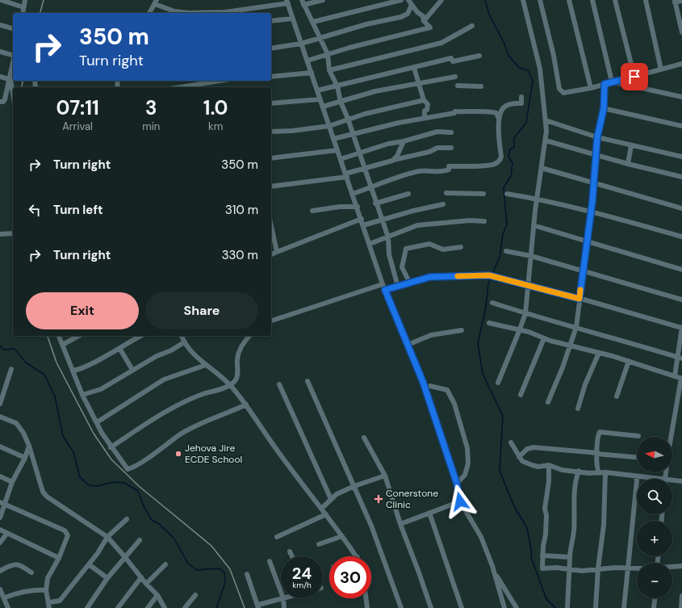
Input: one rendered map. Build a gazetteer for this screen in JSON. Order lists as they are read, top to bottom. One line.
{"places":{"other":["Jehova Jire ECDE School"],"health":["Conerstone Clinic"]},"north":"left","page":{"turn":["350 m","Turn right"],"eta":["07:11","Arrival","3","min","1.0","km"],"list":[{"name":"Turn right","value":"350 m"},{"name":"Turn left","value":"310 m"},{"name":"Turn right","value":"330 m"}],"buttons":["Exit","Share"],"map_buttons":["+","−"],"speed":"24 km/h","limit":"30"}}
